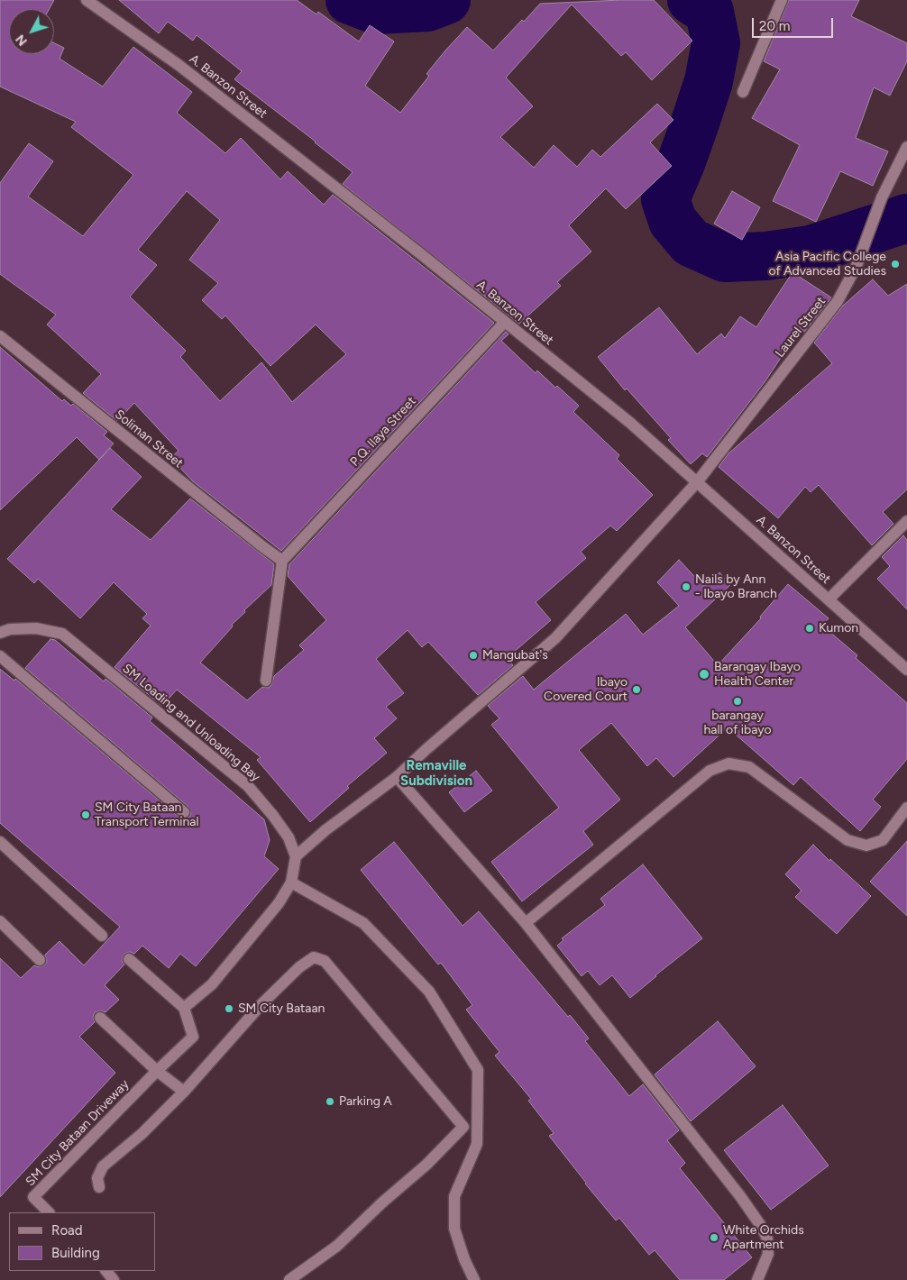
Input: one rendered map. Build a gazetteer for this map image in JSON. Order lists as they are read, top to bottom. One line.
{"streets":{"street":["A. Banzon Street","Laurel Street","P.Q. Ilaya Street","Soliman Street","SM Loading and Unloading Bay","SM City Bataan Driveway"]},"crossings":[["A. Banzon Street","Laurel Street"],["A. Banzon Street","P.Q. Ilaya Street"],["Laurel Street","SM Loading and Unloading Bay"],["P.Q. Ilaya Street","Soliman Street"]],"districts":["Remaville Subdivision"],"places":["Asia Pacific College of Advanced Studies","Nails by Ann - Ibayo Branch","Kumon","Mangubat's","Barangay Ibayo Health Center","Ibayo Covered Court","barangay hall of ibayo","SM City Bataan Transport Terminal","SM City Bataan","Parking A","White Orchids Apartment"],"legend":["Road","Building"],"scale_bar":"20 m","north":"bottom left"}
